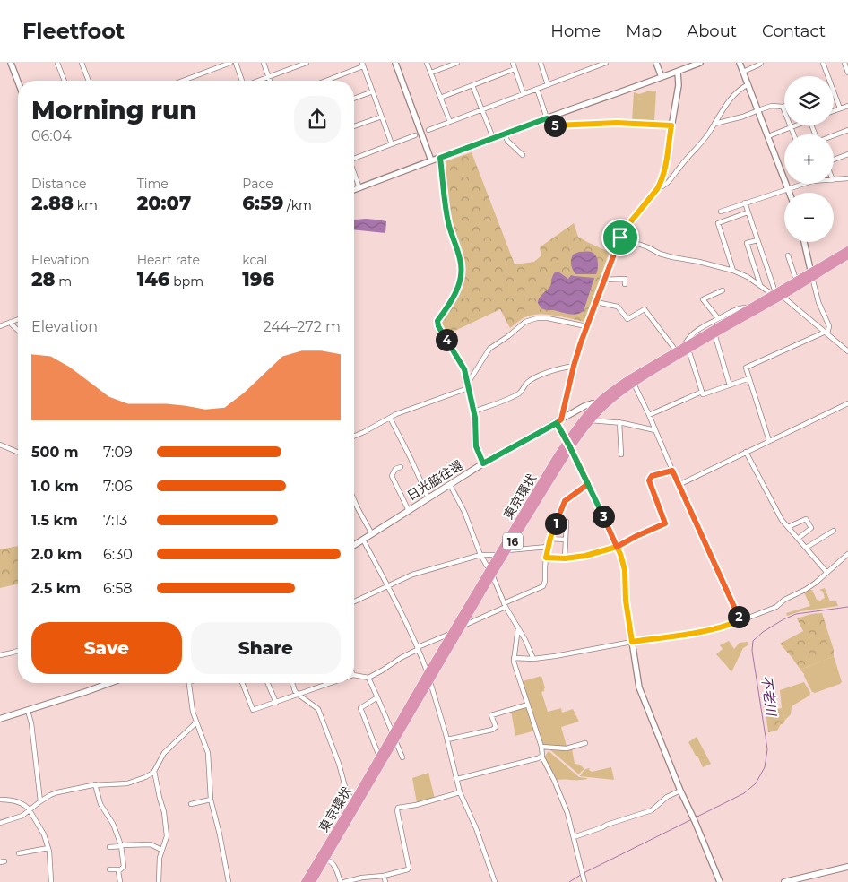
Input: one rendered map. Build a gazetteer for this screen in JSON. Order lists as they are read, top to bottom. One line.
{"streets":{"highway":["東京環状","16"],"main road":["日光脇往還"]},"crossings":[["日光脇往還","東京環状"]],"water":["不老川"],"page":{"header":"Fleetfoot","nav":["Home","Map","About","Contact"],"map_buttons":["+","−"],"heading":["Morning run","06:04"],"pins":["5","4","3","1","2"],"stats":[["Distance","2.88 km"],["Time","20:07"],["Pace","6:59 /km"],["Elevation","28 m"],["Heart rate","146 bpm"],["kcal","196"]],"chart":["Elevation","244–272 m"],"list":[{"name":"500 m","note":"7:09"},{"name":"1.0 km","note":"7:06"},{"name":"1.5 km","note":"7:13"},{"name":"2.0 km","note":"6:30"},{"name":"2.5 km","note":"6:58"}],"buttons":["Save","Share"]}}
